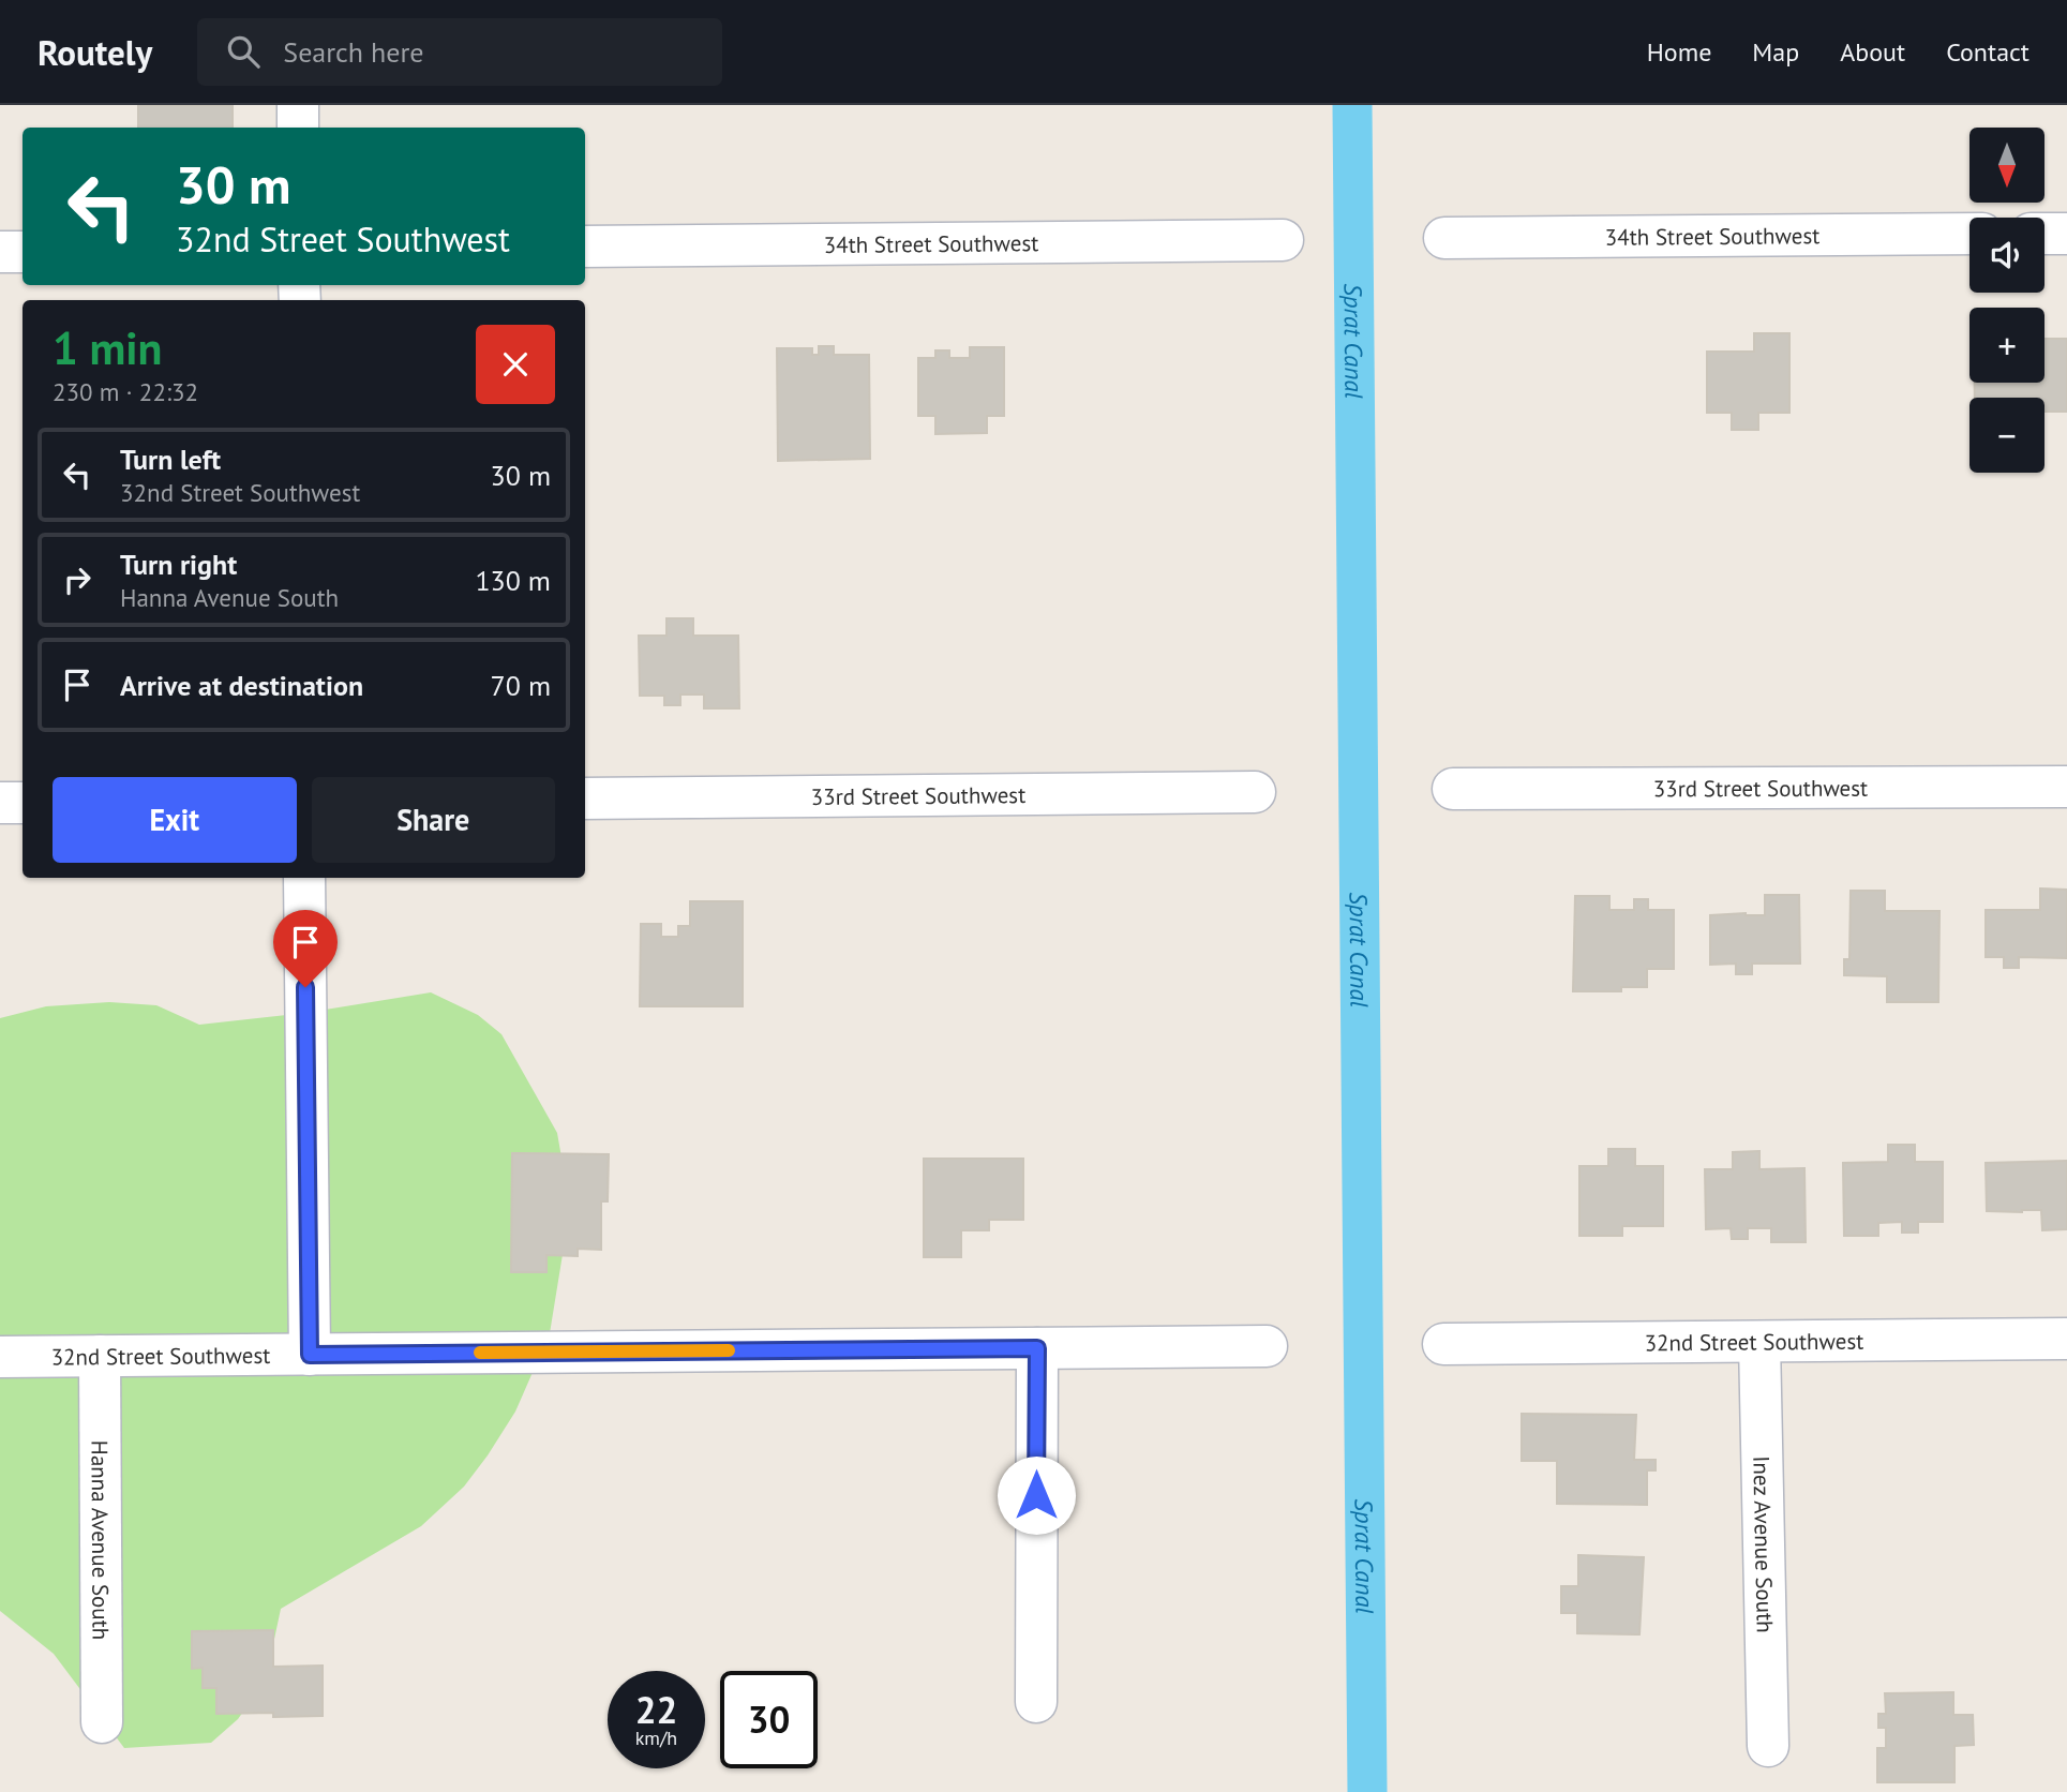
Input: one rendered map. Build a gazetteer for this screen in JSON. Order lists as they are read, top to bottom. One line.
{"streets":{"street":["34th Street Southwest","33rd Street Southwest","32nd Street Southwest","Hanna Avenue South","Inez Avenue South"]},"crossings":[["32nd Street Southwest","Hanna Avenue South"],["32nd Street Southwest","Inez Avenue South"]],"water":["Sprat Canal"],"north":"bottom","page":{"header":"Routely","search":"Search here","nav":["Home","Map","About","Contact"],"map_buttons":["+","−"],"turn":["30 m","32nd Street Southwest"],"heading":["1 min","230 m · 22:32"],"list":[{"name":"Turn left","note":"32nd Street Southwest","value":"30 m"},{"name":"Turn right","note":"Hanna Avenue South","value":"130 m"},{"name":"Arrive at destination","value":"70 m"}],"buttons":["Exit","Share"],"speed":"22 km/h","limit":"30"}}
